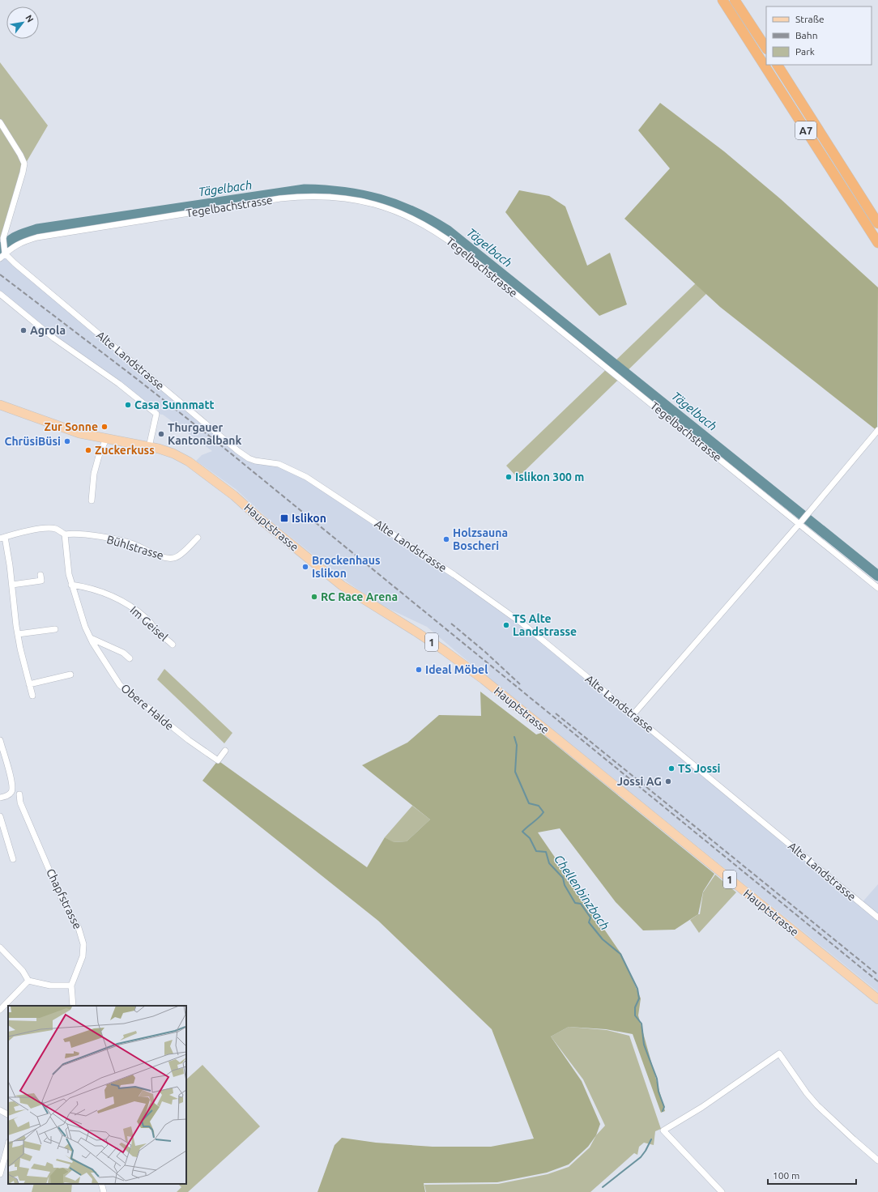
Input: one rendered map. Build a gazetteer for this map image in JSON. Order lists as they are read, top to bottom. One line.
{"streets":{"highway":["A7"],"main road":["Hauptstrasse","1"],"street":["Tegelbachstrasse","Alte Landstrasse","Bühlstrasse","Im Geisel","Obere Halde","Chapfstrasse"]},"crossings":[["Tegelbachstrasse","Alte Landstrasse"],["Bühlstrasse","Obere Halde"],["Im Geisel","Obere Halde"]],"water":["Tägelbach","Chellenbinzbach"],"places":{"other":["Agrola","Casa Sunnmatt","Zur Sonne","Thurgauer Kantonalbank","ChrüsiBüsi","Zuckerkuss","Islikon 300 m","Holzsauna Boscheri","Brockenhaus Islikon","RC Race Arena","TS Alte Landstrasse","Ideal Möbel","TS Jossi","Jossi AG"],"transit":["Islikon"]},"legend":["Straße","Bahn","Park"],"scale_bar":"100 m","north":"top right"}
